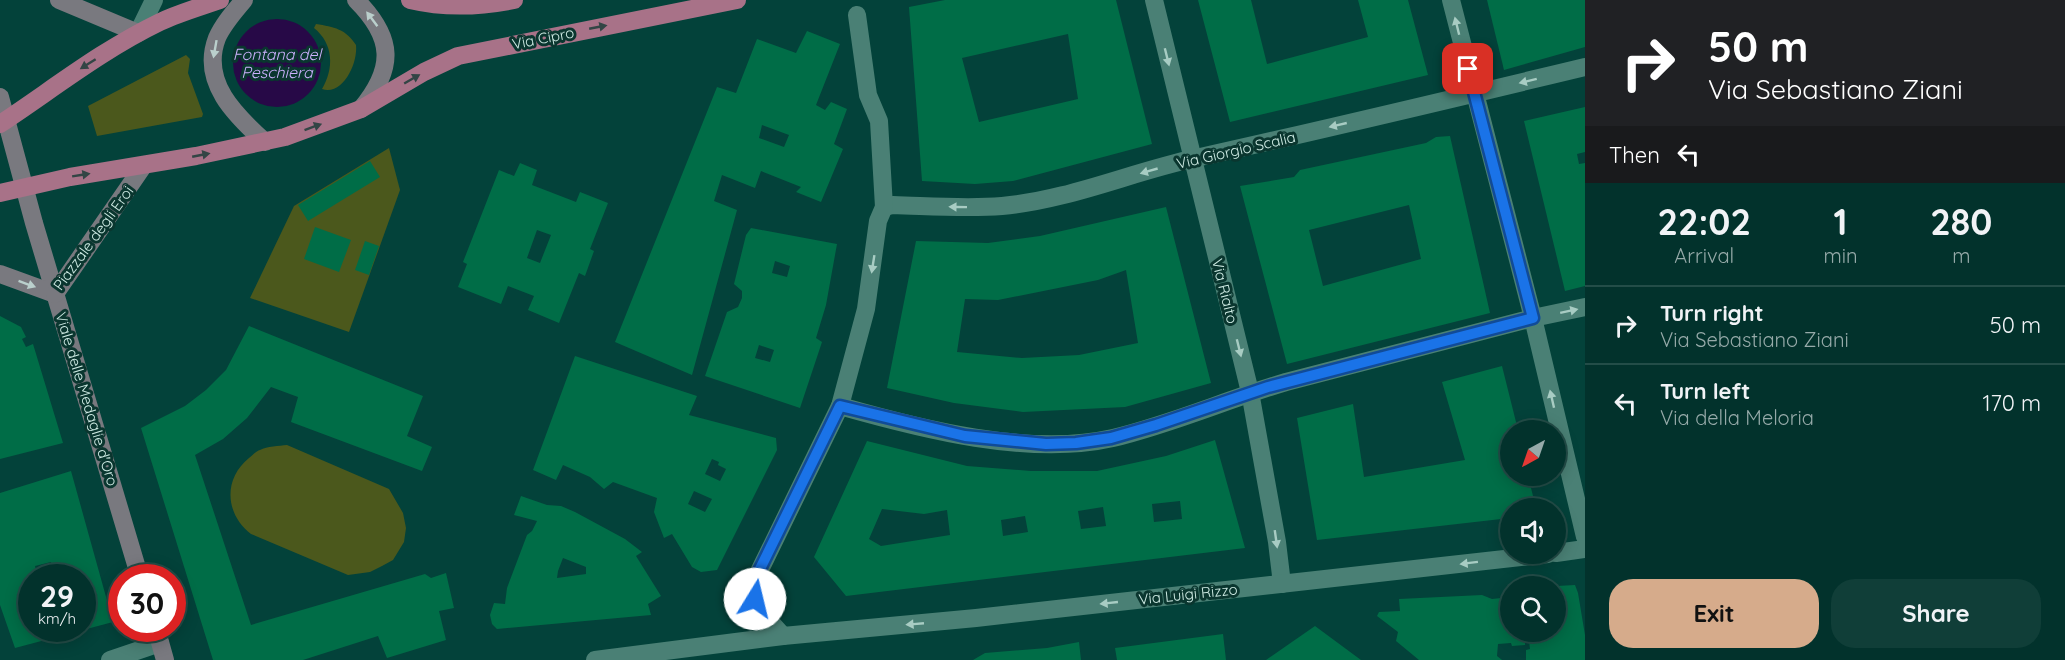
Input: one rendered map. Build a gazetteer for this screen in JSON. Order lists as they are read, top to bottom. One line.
{"streets":{"main road":["Via Cipro","Piazzale degli Eroi","Viale delle Medaglie d'Oro"],"street":["Via Giorgio Scalia","Via Rialto","Via Luigi Rizzo"]},"crossings":[["Via Cipro","Piazzale degli Eroi"],["Via Giorgio Scalia","Via Rialto"],["Piazzale degli Eroi","Viale delle Medaglie d'Oro"],["Via Rialto","Via Luigi Rizzo"]],"one_way":["Via Cipro","Via Giorgio Scalia","Via Rialto","Via Luigi Rizzo"],"water":["Fontana del Peschiera"],"north":"bottom left","page":{"turn":["50 m","Via Sebastiano Ziani"],"then":"Then","eta":["22:02","Arrival","1","min","280","m"],"list":[{"name":"Turn right","note":"Via Sebastiano Ziani","value":"50 m"},{"name":"Turn left","note":"Via della Meloria","value":"170 m"}],"speed":"29 km/h","limit":"30","buttons":["Exit","Share"]}}
